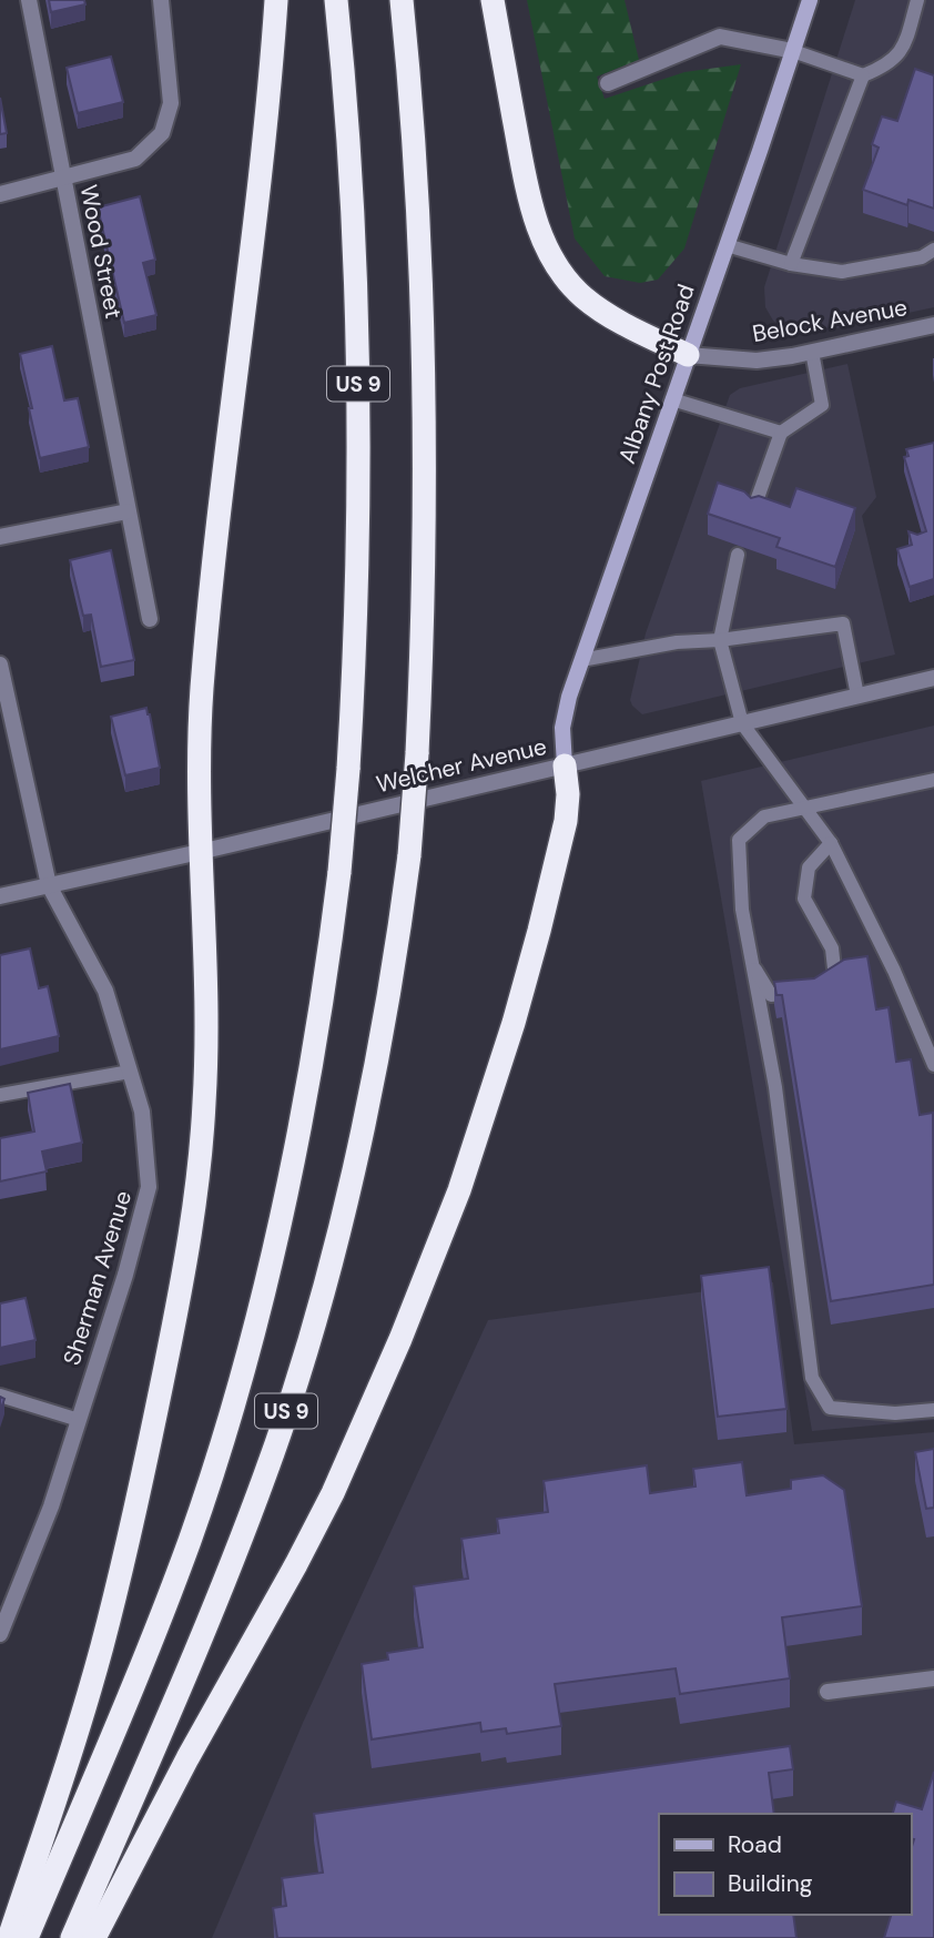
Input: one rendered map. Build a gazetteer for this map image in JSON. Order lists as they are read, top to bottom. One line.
{"streets":{"highway":["US 9"],"main road":["Albany Post Road"],"street":["Wood Street","Belock Avenue","Welcher Avenue","Sherman Avenue"]},"crossings":[["Belock Avenue","Albany Post Road"],["Albany Post Road","Welcher Avenue"],["Welcher Avenue","Sherman Avenue"]],"legend":["Road","Building"]}
